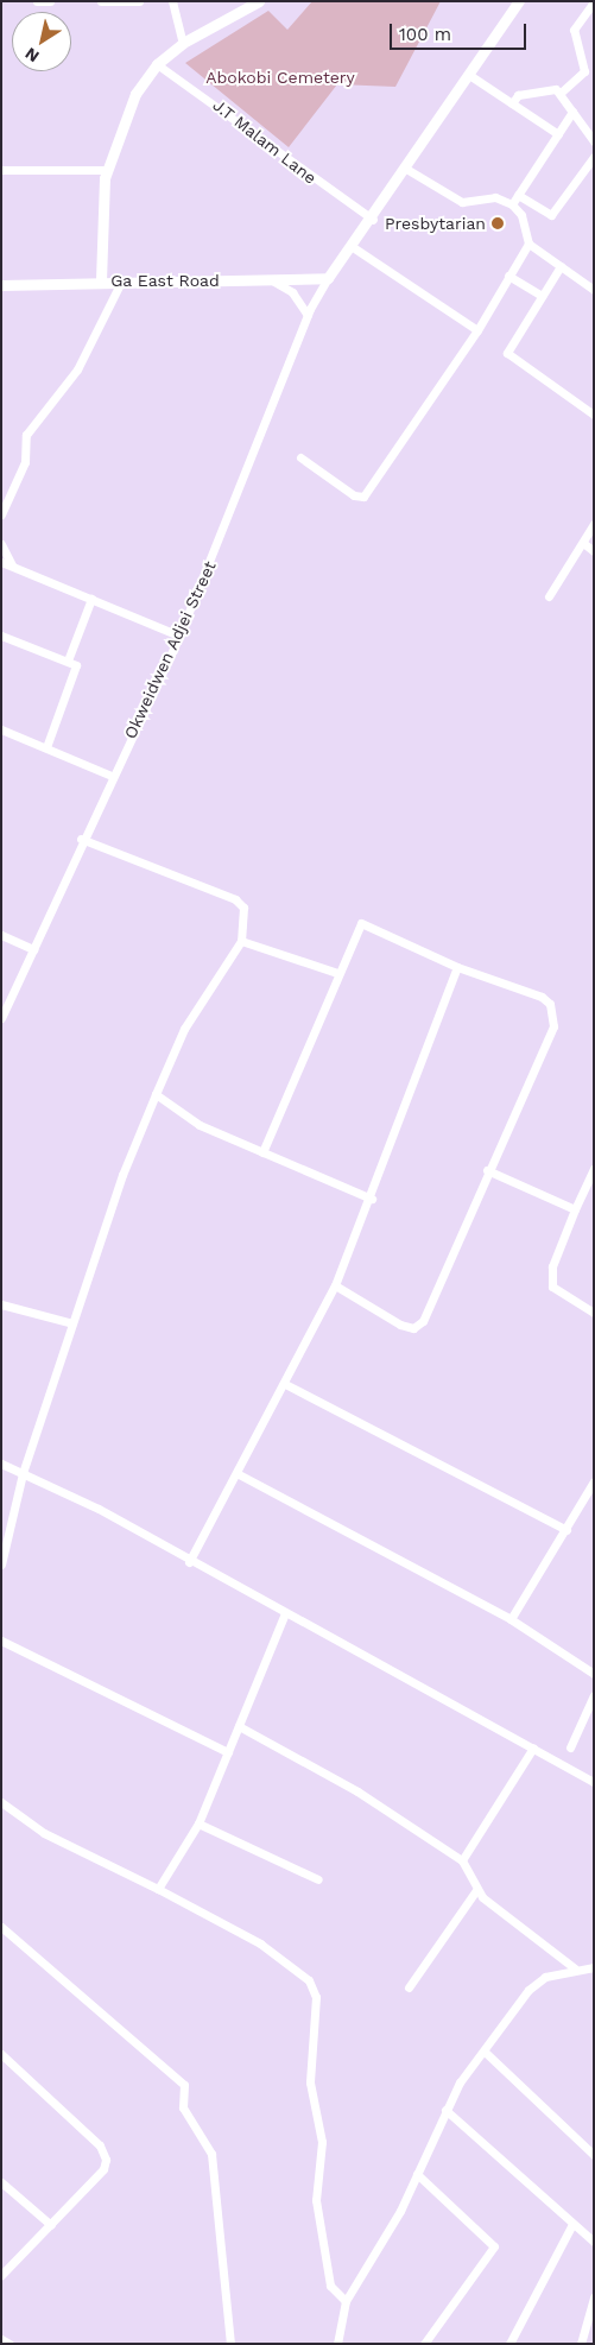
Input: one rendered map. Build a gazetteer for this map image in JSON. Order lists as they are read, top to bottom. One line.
{"streets":{"street":["J.T Malam Lane","Ga East Road","Okweidwen Adjei Street"]},"crossings":[["Ga East Road","Okweidwen Adjei Street"]],"parks":["Abokobi Cemetery"],"places":["Presbytarian"],"scale_bar":"100 m","north":"bottom left"}
